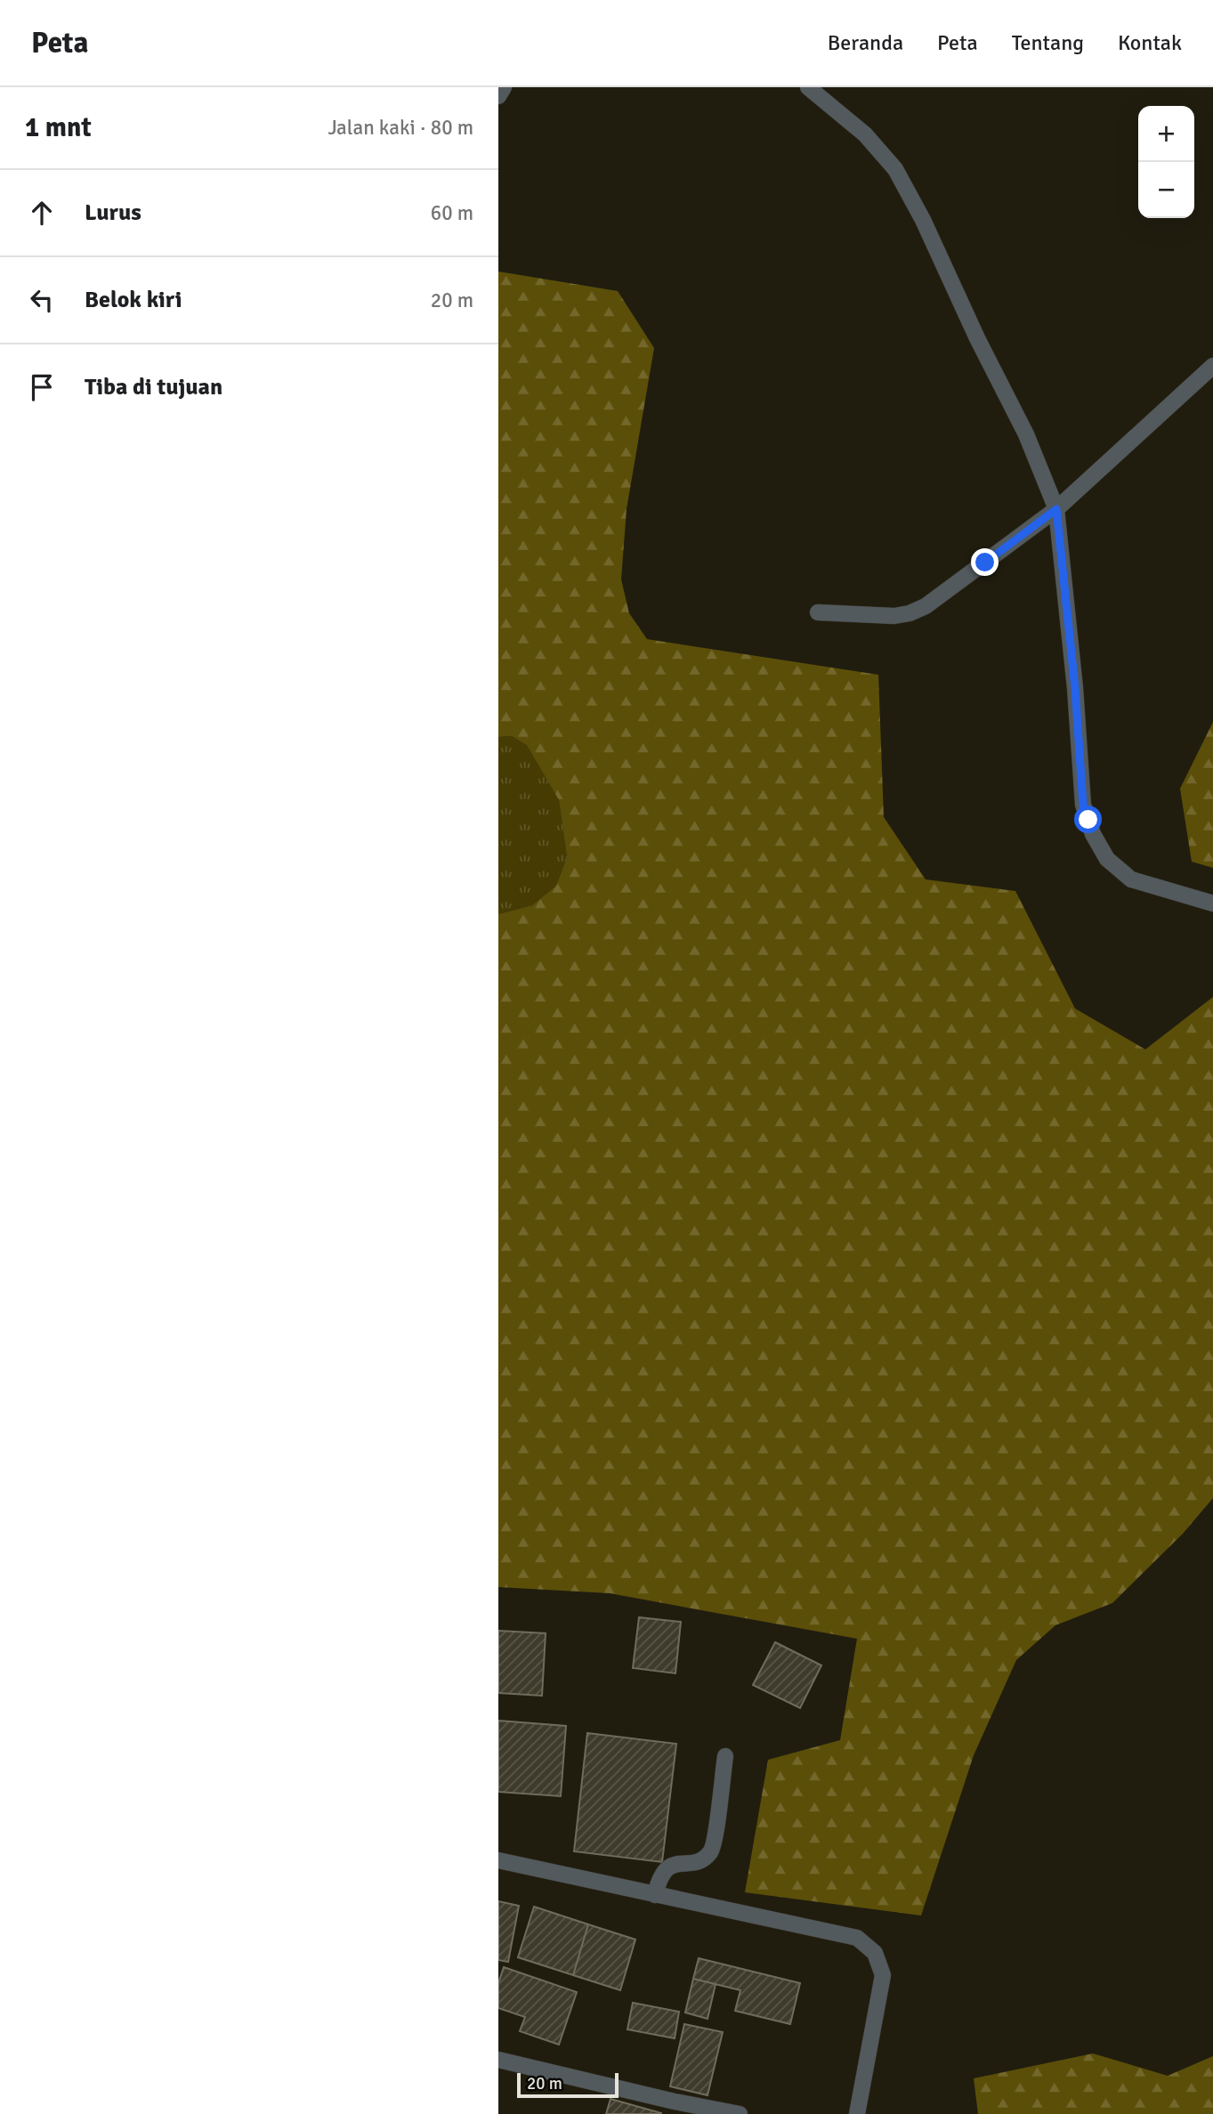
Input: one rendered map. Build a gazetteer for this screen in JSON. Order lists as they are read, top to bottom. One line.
{"scale_bar":"20 m","page":{"header":"Peta","nav":["Beranda","Peta","Tentang","Kontak"],"heading":["1 mnt","Jalan kaki · 80 m"],"map_buttons":["+","−"],"list":[["Lurus","60 m"],["Belok kiri","20 m"],"Tiba di tujuan"],"scale":"20 m"}}
